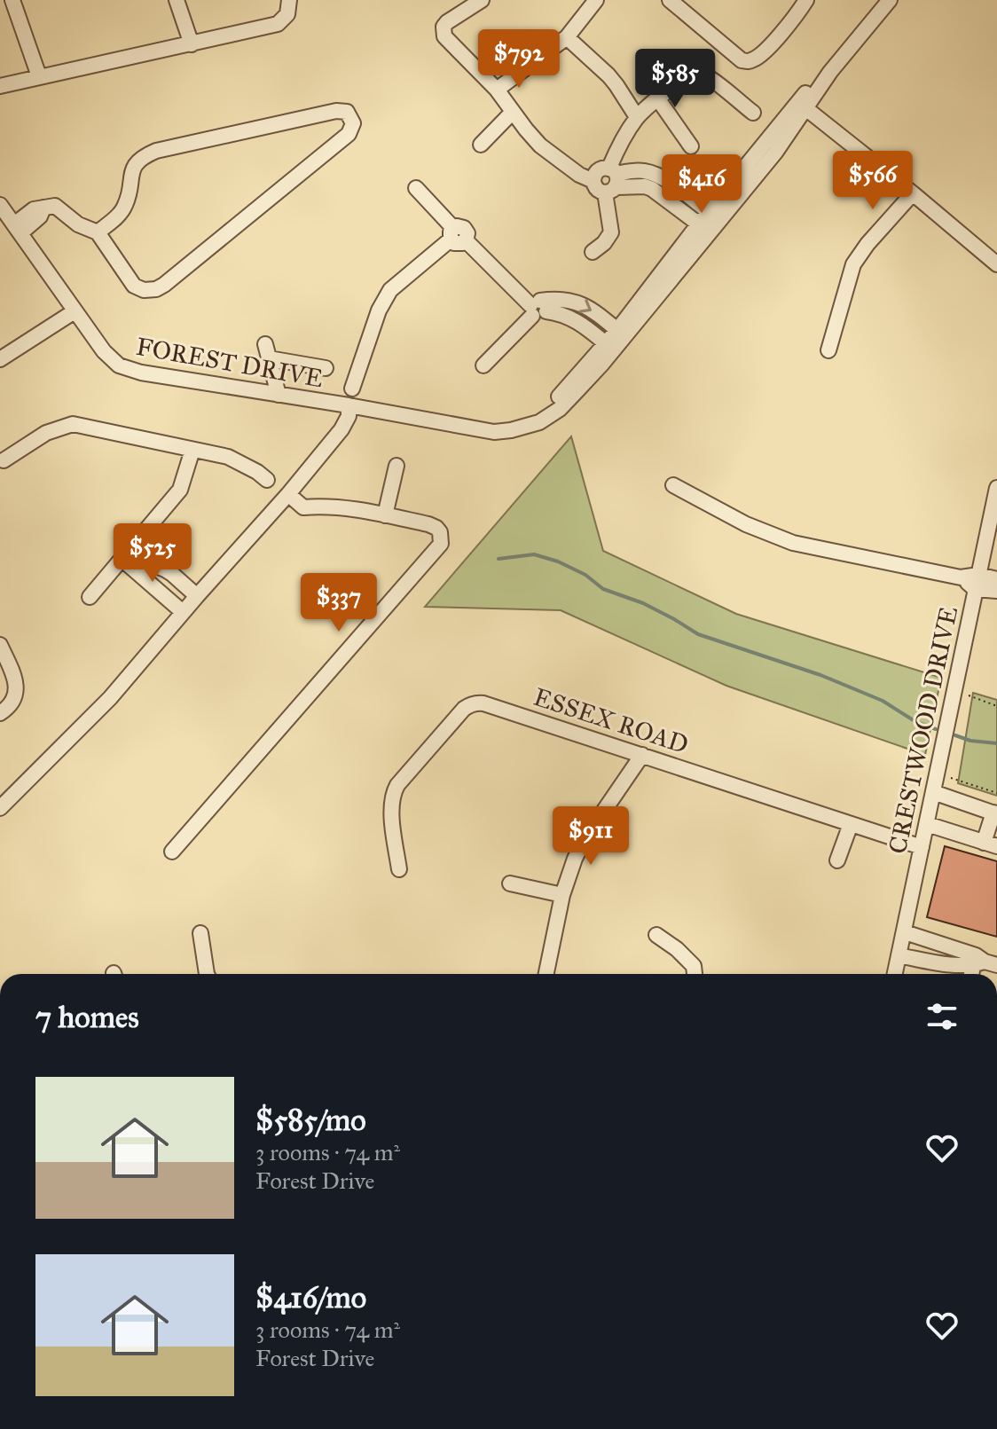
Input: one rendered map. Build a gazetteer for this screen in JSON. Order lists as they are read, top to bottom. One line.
{"streets":{"street":["FOREST DRIVE","ESSEX ROAD","CRESTWOOD DRIVE"]},"crossings":[["ESSEX ROAD","CRESTWOOD DRIVE"]],"page":{"price":["$792","$585","$566","$416","$525","$337","$911"],"heading":"7 homes","list":[{"name":"$585/mo","note":"3 rooms · 74 m² · Forest Drive"},{"name":"$416/mo","note":"3 rooms · 74 m² · Forest Drive"}]}}
